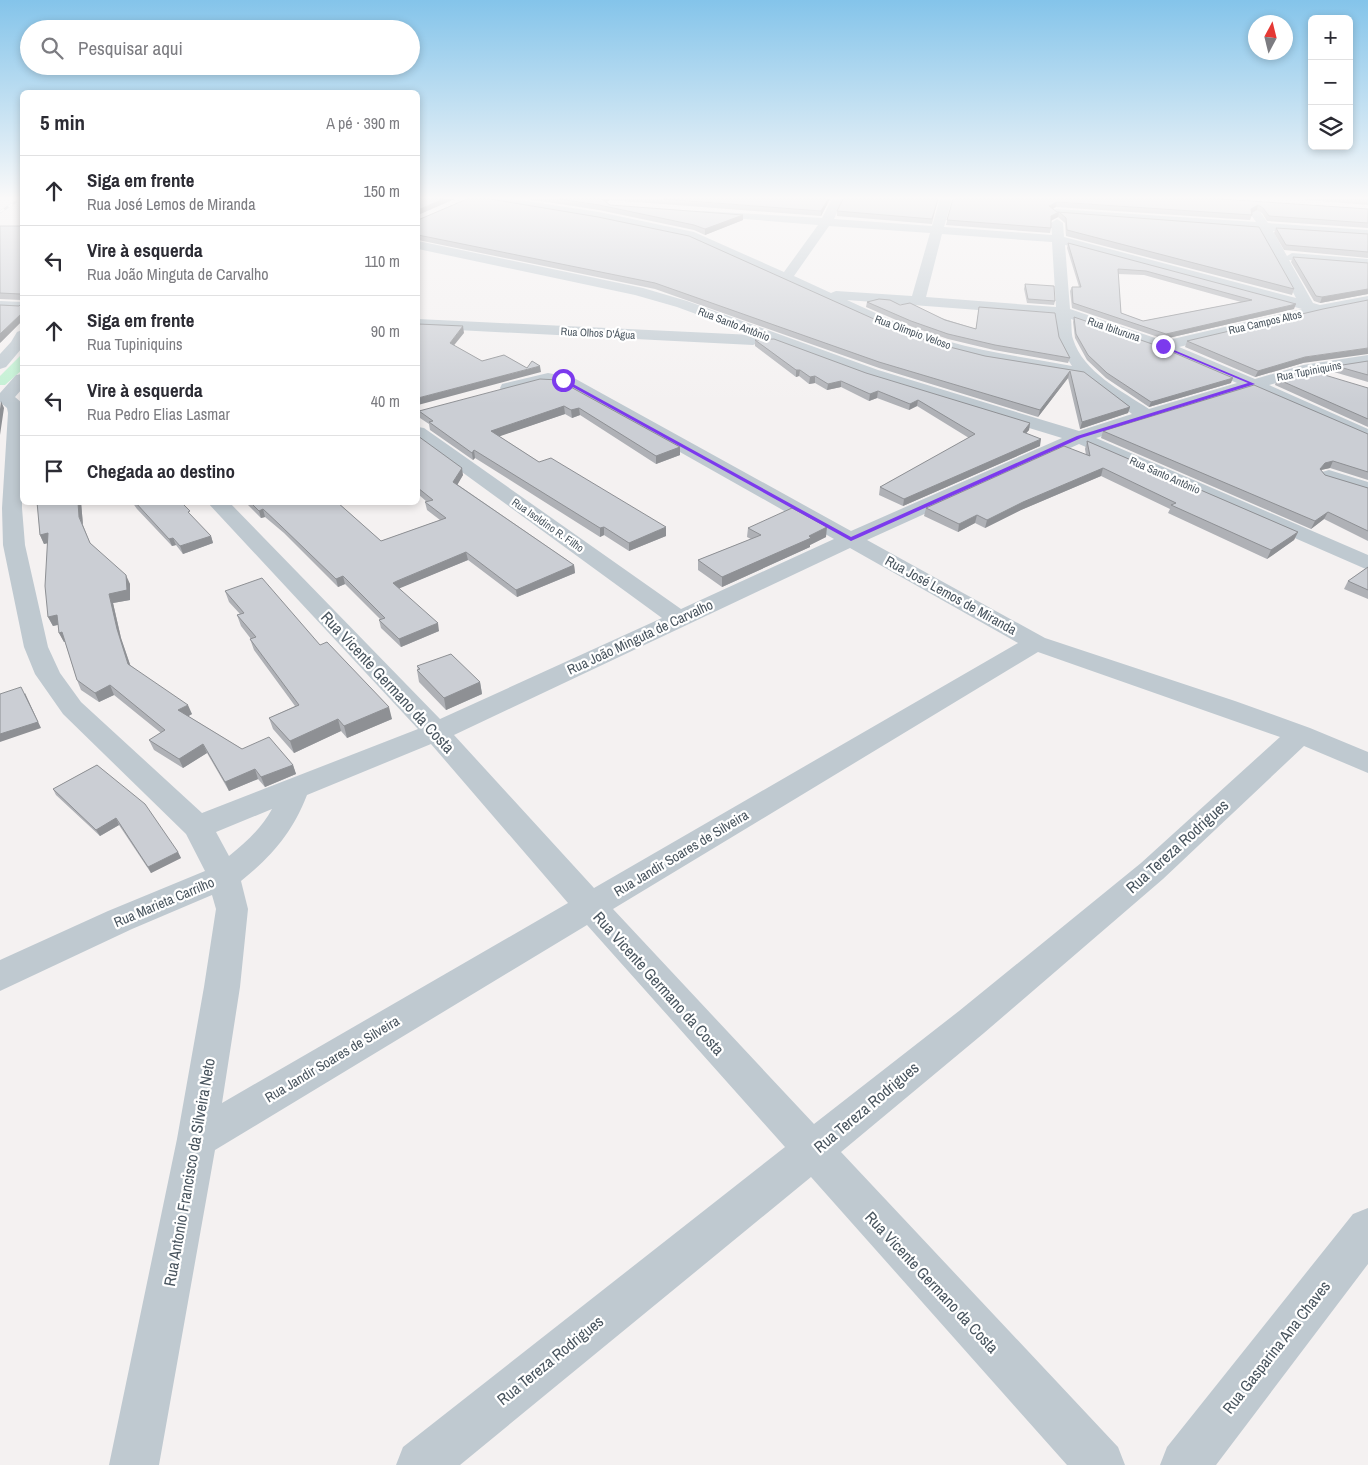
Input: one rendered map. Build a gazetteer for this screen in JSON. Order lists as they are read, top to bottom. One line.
{"streets":{"street":["Rua Campos Altos","Rua Santo Antônio","Rua Ibituruna","Rua Olímpio Veloso","Rua Olhos D'Água","Rua Tupiniquins","Rua Isoldino R. Filho","Rua José Lemos de Miranda","Rua João Minguta de Carvalho","Rua Vicente Germano da Costa","Rua Tereza Rodrigues","Rua Jandir Soares de Silveira","Rua Marieta Carrilho","Rua Antonio Francisco da Silveira Neto","Rua Gasparina Ana Chaves"]},"crossings":[["Rua Campos Altos","Rua Ibituruna"],["Rua Santo Antônio","Rua Olhos D'Água"],["Rua Santo Antônio","Rua Tupiniquins"],["Rua Santo Antônio","Rua João Minguta de Carvalho"],["Rua Ibituruna","Rua Olímpio Veloso"],["Rua Ibituruna","Rua Tupiniquins"],["Rua Tupiniquins","Rua João Minguta de Carvalho"],["Rua Isoldino R. Filho","Rua João Minguta de Carvalho"],["Rua José Lemos de Miranda","Rua João Minguta de Carvalho"],["Rua José Lemos de Miranda","Rua Tereza Rodrigues"],["Rua José Lemos de Miranda","Rua Jandir Soares de Silveira"],["Rua João Minguta de Carvalho","Rua Vicente Germano da Costa"],["Rua João Minguta de Carvalho","Rua Marieta Carrilho"],["Rua João Minguta de Carvalho","Rua Antonio Francisco da Silveira Neto"],["Rua Vicente Germano da Costa","Rua Tereza Rodrigues"],["Rua Vicente Germano da Costa","Rua Jandir Soares de Silveira"],["Rua Jandir Soares de Silveira","Rua Antonio Francisco da Silveira Neto"],["Rua Marieta Carrilho","Rua Antonio Francisco da Silveira Neto"]],"north":"top","page":{"map_buttons":["+","−"],"search":"Pesquisar aqui","heading":["5 min","A pé · 390 m"],"list":[["Siga em frente","Rua José Lemos de Miranda","150 m"],["Vire à esquerda","Rua João Minguta de Carvalho","110 m"],["Siga em frente","Rua Tupiniquins","90 m"],["Vire à esquerda","Rua Pedro Elias Lasmar","40 m"],"Chegada ao destino"]}}
